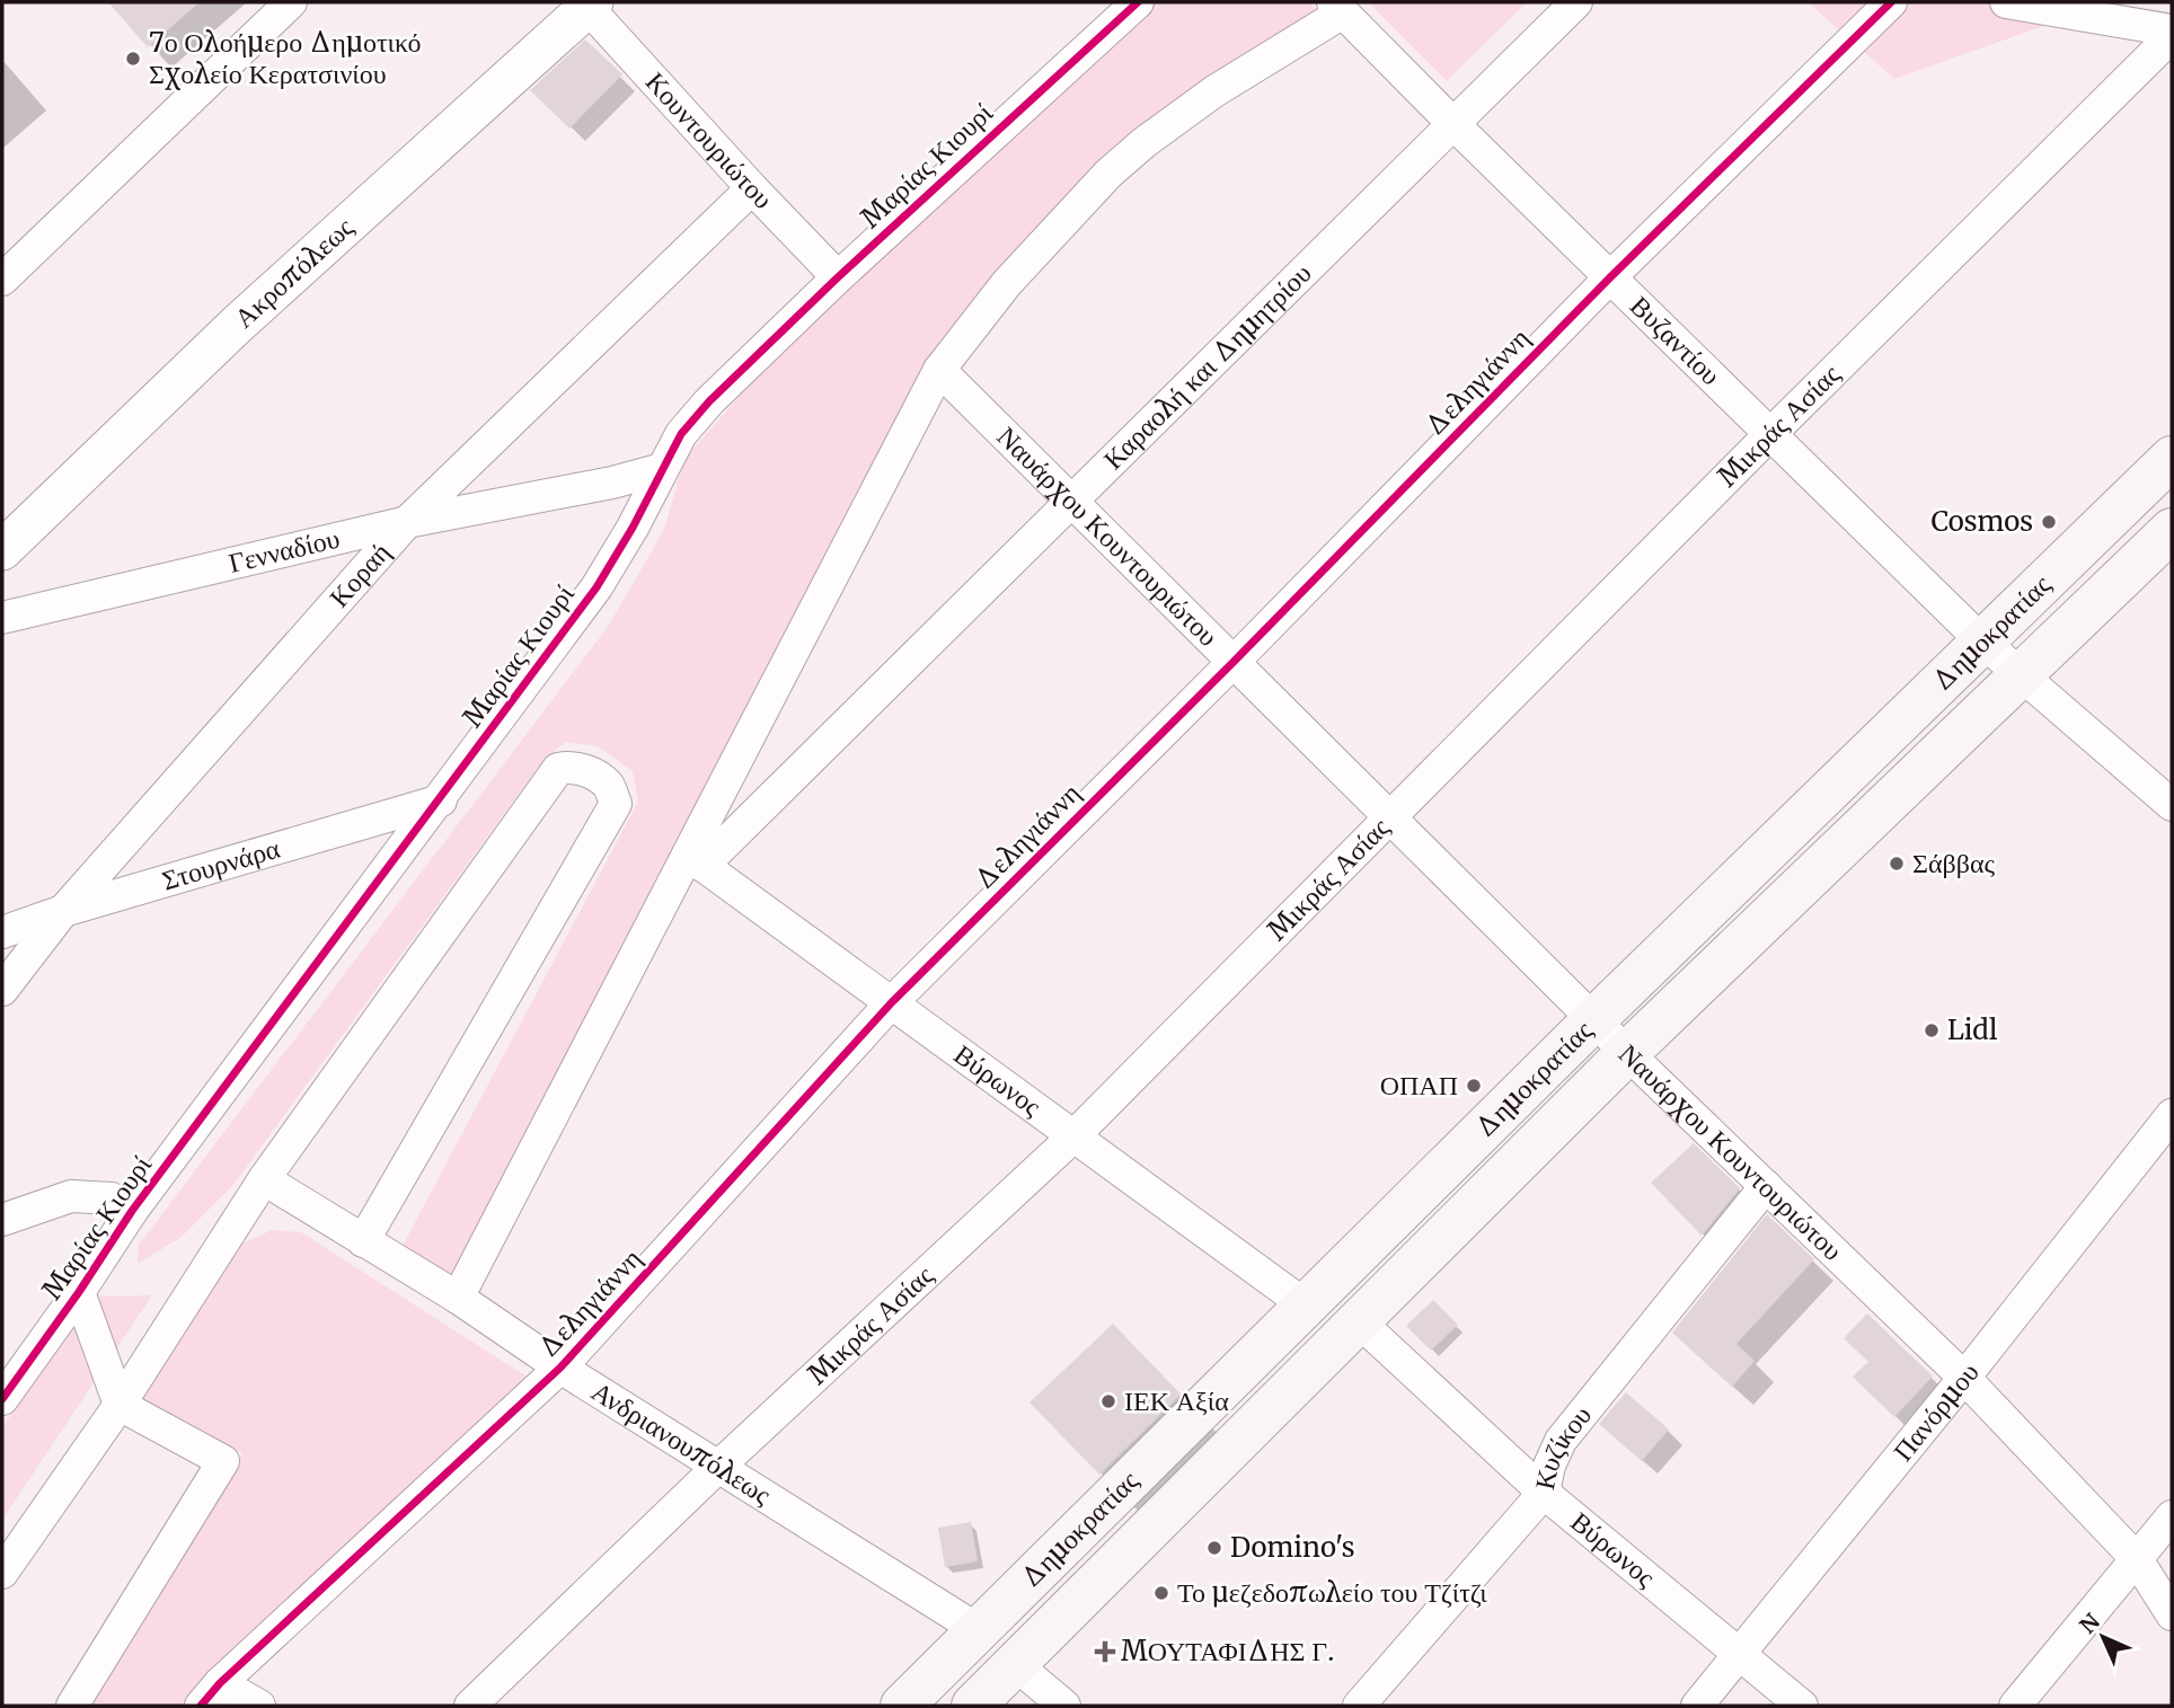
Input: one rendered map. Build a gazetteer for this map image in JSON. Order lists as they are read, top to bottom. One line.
{"streets":{"main road":["Δημοκρατίας"],"street":["Κουντουριώτου","Μαρίας Κιουρί","Ακροπόλεως","Βυζαντίου","Καραολή και Δημητρίου","Δεληγιάννη","Μικράς Ασίας","Ναυάρχου Κουντουριώτου","Γενναδίου","Κοραή","Στουρνάρα","Βύρωνος","Πανόρμου","Ανδριανουπόλεως","Κυζίκου"]},"crossings":[["Κουντουριώτου","Μαρίας Κιουρί"],["Κουντουριώτου","Ακροπόλεως"],["Κουντουριώτου","Κοραή"],["Μαρίας Κιουρί","Γενναδίου"],["Μαρίας Κιουρί","Στουρνάρα"],["Βυζαντίου","Καραολή και Δημητρίου"],["Βυζαντίου","Δεληγιάννη"],["Βυζαντίου","Μικράς Ασίας"],["Βυζαντίου","Δημοκρατίας"],["Καραολή και Δημητρίου","Ναυάρχου Κουντουριώτου"],["Καραολή και Δημητρίου","Βύρωνος"],["Δεληγιάννη","Ναυάρχου Κουντουριώτου"],["Δεληγιάννη","Βύρωνος"],["Δεληγιάννη","Ανδριανουπόλεως"],["Μικράς Ασίας","Ναυάρχου Κουντουριώτου"],["Μικράς Ασίας","Βύρωνος"],["Μικράς Ασίας","Ανδριανουπόλεως"],["Ναυάρχου Κουντουριώτου","Δημοκρατίας"],["Ναυάρχου Κουντουριώτου","Πανόρμου"],["Ναυάρχου Κουντουριώτου","Κυζίκου"],["Γενναδίου","Κοραή"],["Κοραή","Στουρνάρα"],["Δημοκρατίας","Βύρωνος"],["Δημοκρατίας","Ανδριανουπόλεως"],["Βύρωνος","Πανόρμου"],["Βύρωνος","Κυζίκου"]],"places":{"other":["7ο Ολοήμερο Δημοτικό Σχολείο Κερατσινίου","Cosmos","Σάββας","Lidl","ΟΠΑΠ","ΙΕΚ Αξία","Domino's","Το μεζεδοπωλείο του Τζίτζι"],"health":["ΜΟΥΤΑΦΙΔΗΣ Γ."]},"north":"top left"}
